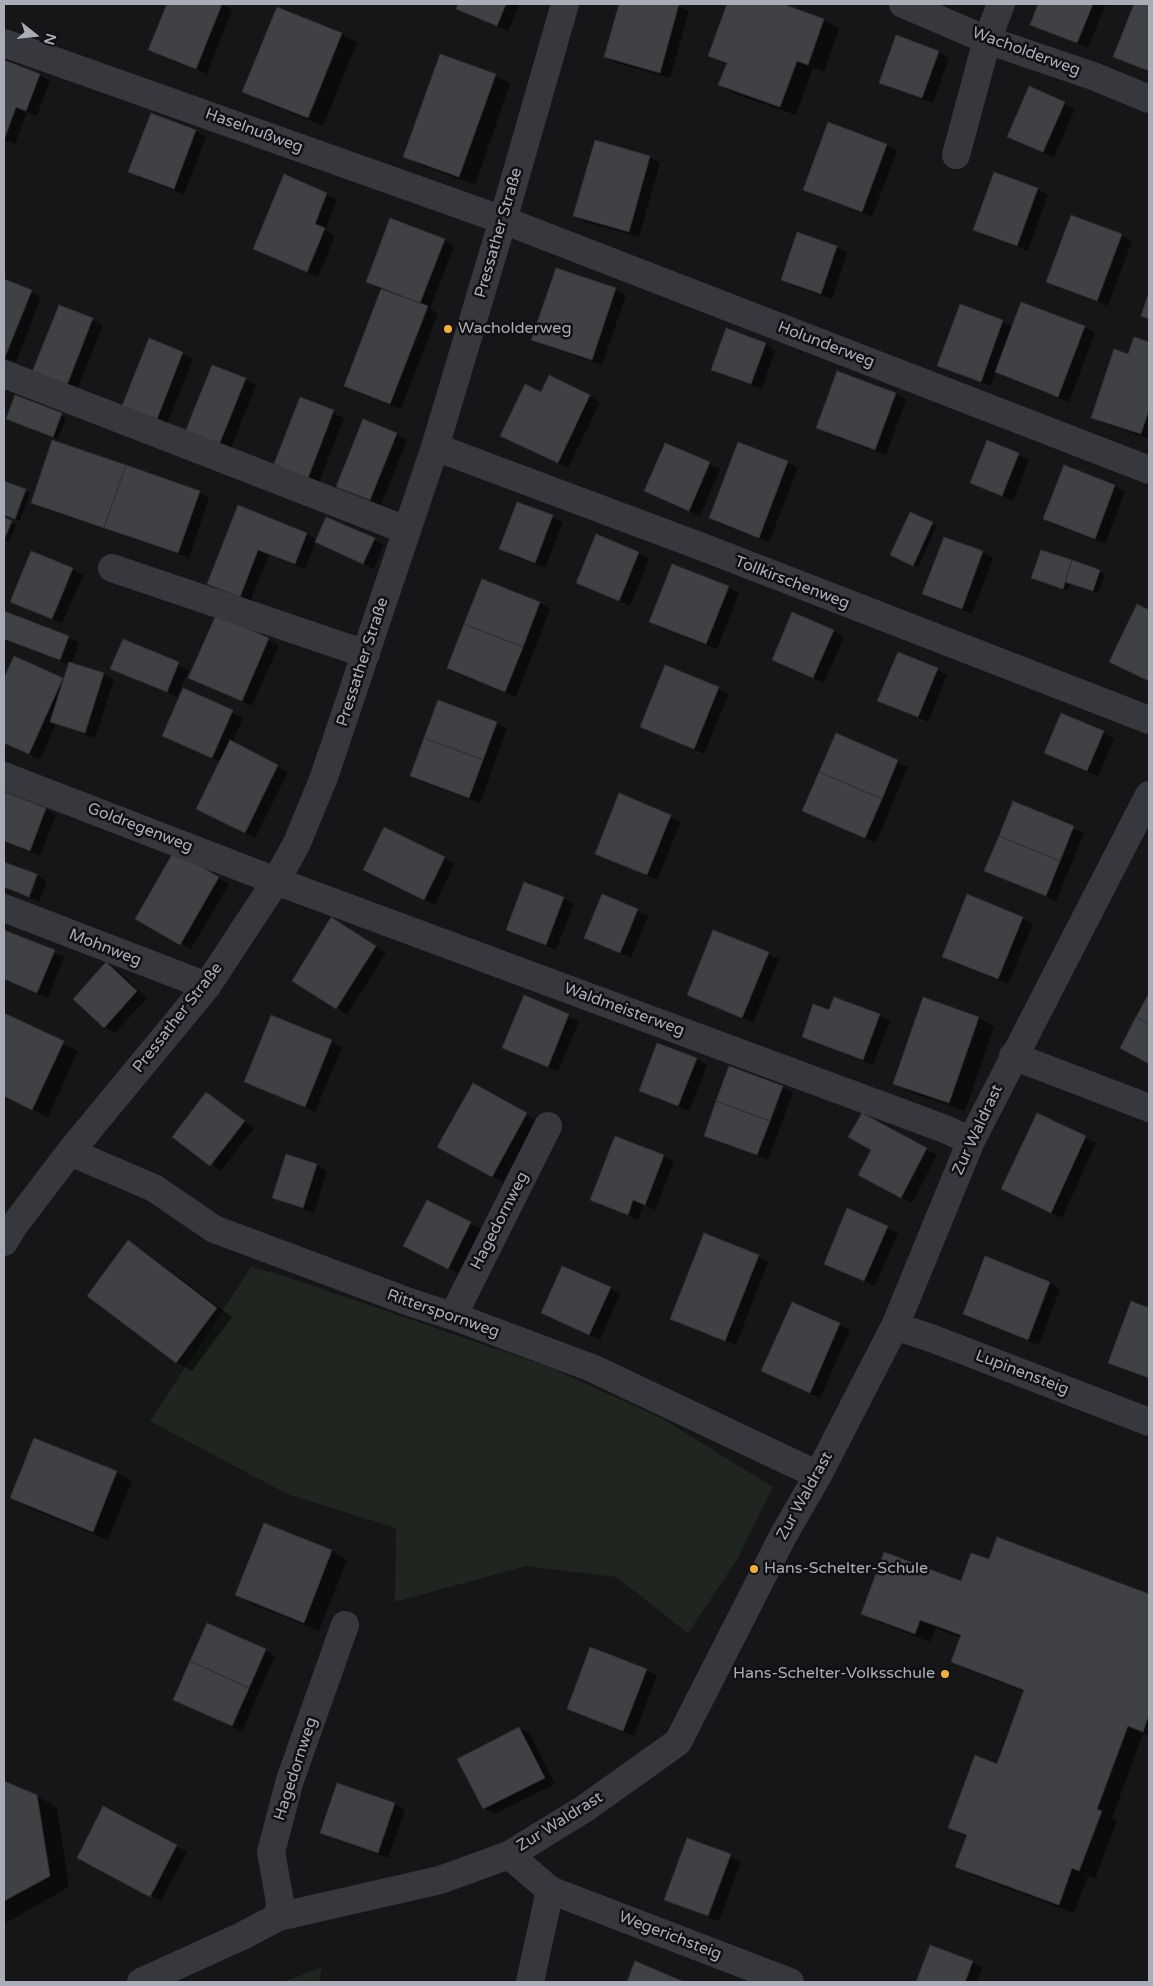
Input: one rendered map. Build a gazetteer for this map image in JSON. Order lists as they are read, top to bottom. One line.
{"streets":{"street":["Wacholderweg","Haselnußweg","Pressather Straße","Holunderweg","Tollkirschenweg","Goldregenweg","Mohnweg","Waldmeisterweg","Zur Waldrast","Hagedornweg","Ritterspornweg","Lupinensteig","Wegerichsteig"]},"crossings":[["Haselnußweg","Pressather Straße"],["Haselnußweg","Holunderweg"],["Pressather Straße","Holunderweg"],["Pressather Straße","Tollkirschenweg"],["Pressather Straße","Goldregenweg"],["Pressather Straße","Mohnweg"],["Pressather Straße","Waldmeisterweg"],["Pressather Straße","Ritterspornweg"],["Goldregenweg","Waldmeisterweg"],["Waldmeisterweg","Zur Waldrast"],["Zur Waldrast","Hagedornweg"],["Zur Waldrast","Ritterspornweg"],["Zur Waldrast","Lupinensteig"],["Zur Waldrast","Wegerichsteig"],["Hagedornweg","Ritterspornweg"]],"places":["Wacholderweg","Hans-Schelter-Schule","Hans-Schelter-Volksschule"],"north":"right"}
